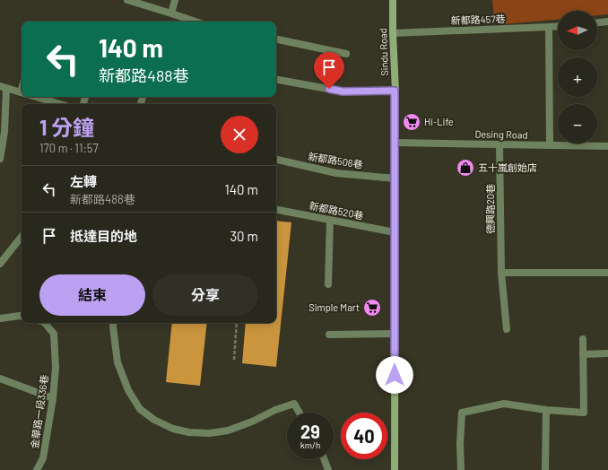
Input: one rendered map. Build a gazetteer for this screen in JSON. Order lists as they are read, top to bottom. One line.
{"streets":{"street":["新都路457巷","Sindu Road","Desing Road","新都路506巷","德興路20巷","新都路520巷","金華路一段336巷"]},"crossings":[["新都路457巷","Sindu Road"],["Sindu Road","Desing Road"],["Sindu Road","新都路506巷"],["Sindu Road","新都路520巷"],["Desing Road","德興路20巷"]],"places":{"supermarket":["Hi-Life","Simple Mart"],"shop":["五十嵐創始店"]},"north":"left","page":{"map_buttons":["+","−"],"turn":["140 m","新都路488巷"],"heading":["1 分鐘","170 m · 11:57"],"list":[{"name":"左轉","note":"新都路488巷","value":"140 m"},{"name":"抵達目的地","value":"30 m"}],"buttons":["結束","分享"],"speed":"29 km/h","limit":"40"}}
